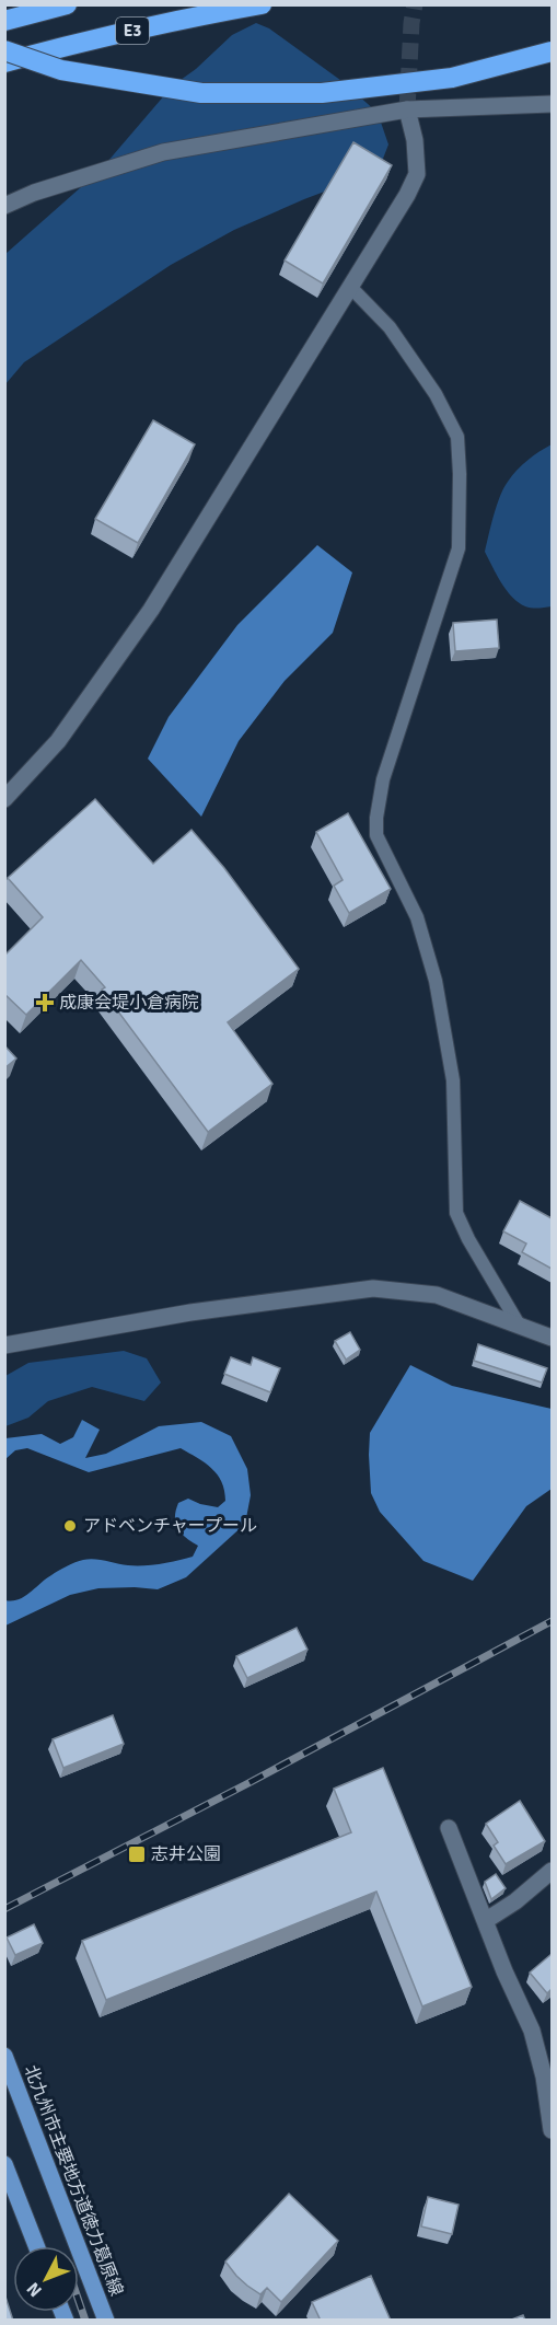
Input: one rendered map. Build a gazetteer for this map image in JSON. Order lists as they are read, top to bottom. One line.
{"streets":{"highway":["E3"],"main road":["北九州市主要地方道徳力葛原線"]},"places":{"health":["成康会堤小倉病院"],"other":["アドベンチャープール"],"transit":["志井公園"]},"north":"bottom left"}
